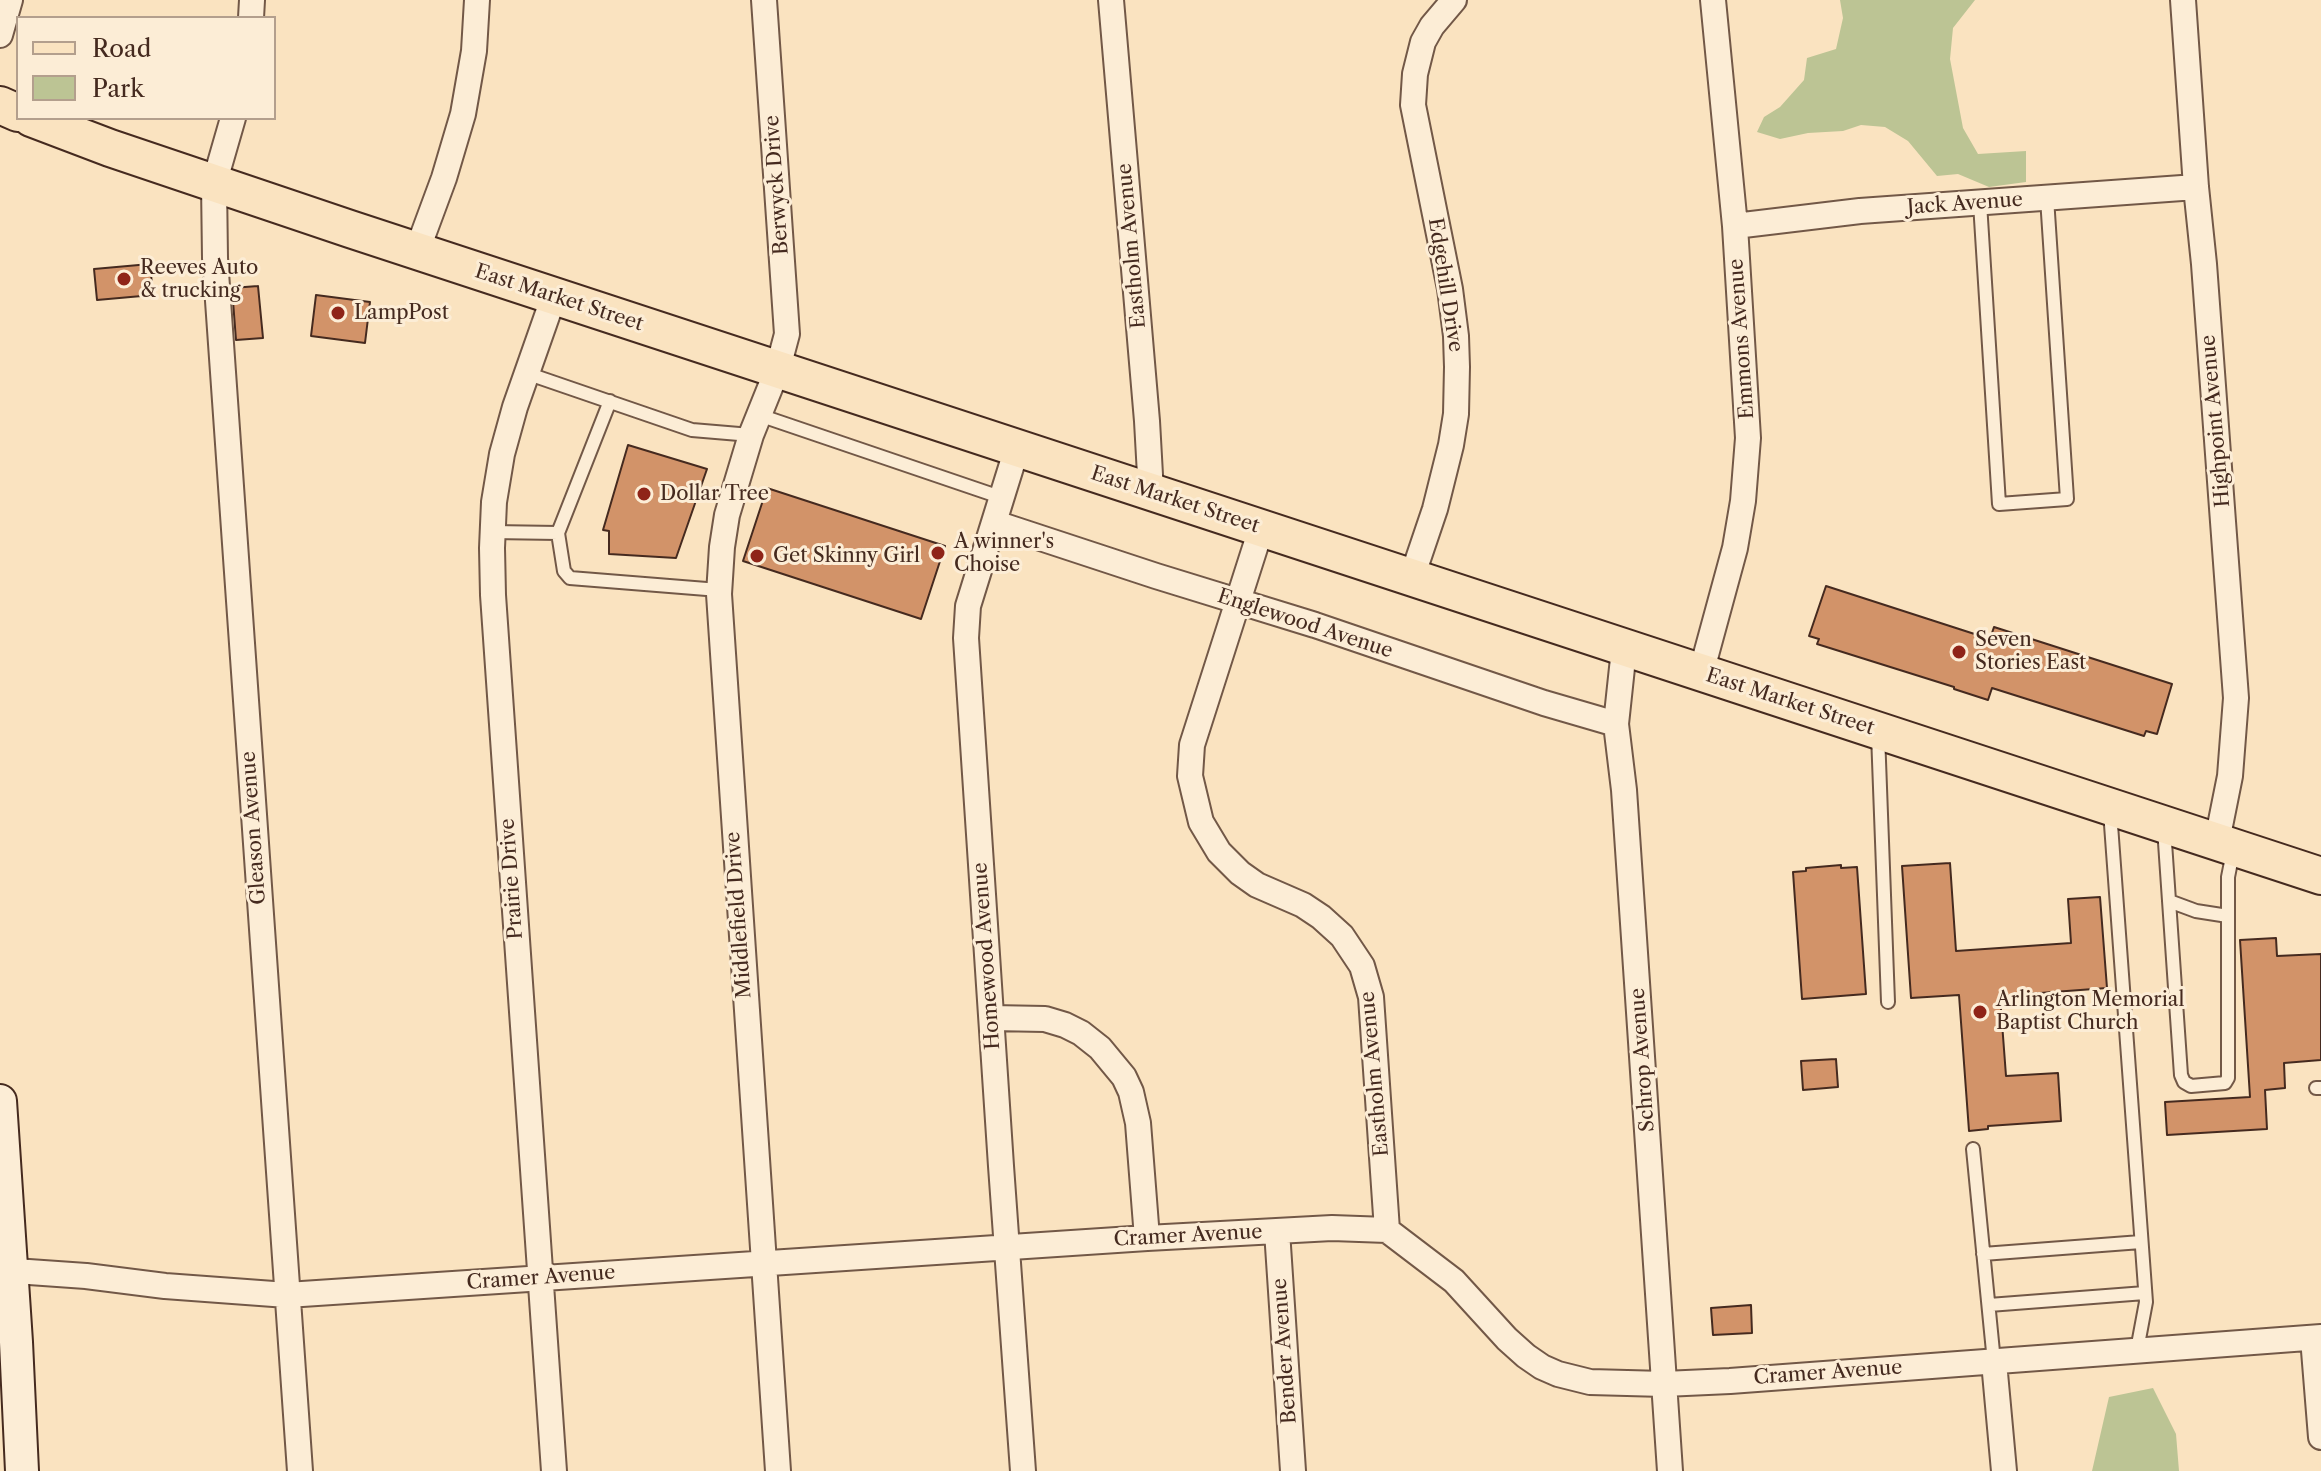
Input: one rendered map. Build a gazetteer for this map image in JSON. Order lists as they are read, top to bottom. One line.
{"streets":{"main road":["East Market Street"],"street":["Berwyck Drive","Jack Avenue","Eastholm Avenue","Edgehill Drive","Emmons Avenue","Highpoint Avenue","Englewood Avenue","Gleason Avenue","Prairie Drive","Middlefield Drive","Homewood Avenue","Schrop Avenue","Cramer Avenue","Bender Avenue"]},"crossings":[["Berwyck Drive","East Market Street"],["Berwyck Drive","Middlefield Drive"],["Jack Avenue","Emmons Avenue"],["Jack Avenue","Highpoint Avenue"],["Eastholm Avenue","East Market Street"],["Eastholm Avenue","Englewood Avenue"],["Eastholm Avenue","Cramer Avenue"],["Edgehill Drive","East Market Street"],["East Market Street","Emmons Avenue"],["East Market Street","Highpoint Avenue"],["East Market Street","Gleason Avenue"],["East Market Street","Prairie Drive"],["East Market Street","Middlefield Drive"],["East Market Street","Homewood Avenue"],["East Market Street","Schrop Avenue"],["Englewood Avenue","Homewood Avenue"],["Englewood Avenue","Schrop Avenue"],["Gleason Avenue","Cramer Avenue"],["Prairie Drive","Cramer Avenue"],["Middlefield Drive","Cramer Avenue"],["Homewood Avenue","Cramer Avenue"],["Schrop Avenue","Cramer Avenue"],["Cramer Avenue","Bender Avenue"]],"places":["Reeves Auto & trucking","LampPost","Dollar Tree","A winner's Choise","Get Skinny Girl","Seven Stories East","Arlington Memorial Baptist Church"],"legend":["Road","Park"]}
